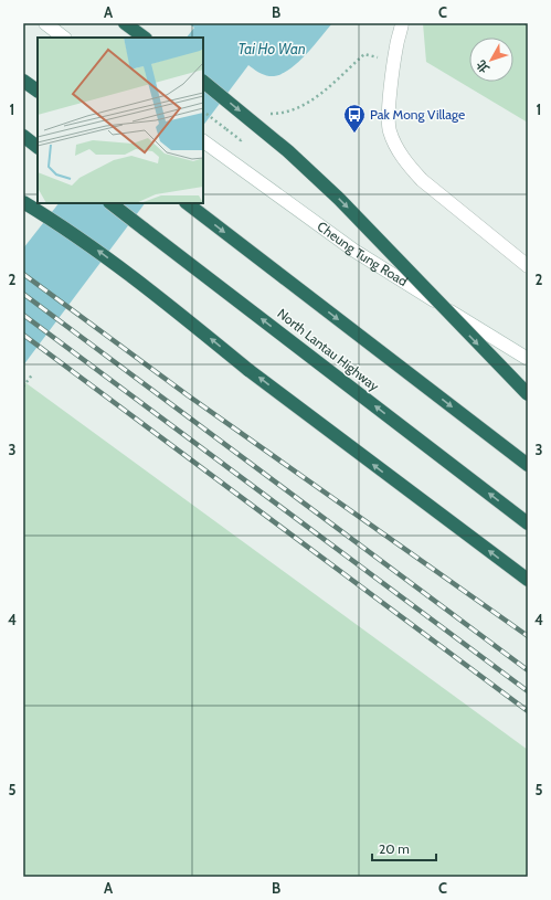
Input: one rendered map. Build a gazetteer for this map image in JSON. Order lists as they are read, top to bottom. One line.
{"streets":{"highway":["North Lantau Highway"],"main road":["Cheung Tung Road"]},"water":["Tai Ho Wan"],"places":{"bus stop":["Pak Mong Village"]},"scale_bar":"20 m","north":"bottom left","grid":{"columns":["A","B","C"],"rows":["1","2","3","4","5"]}}
